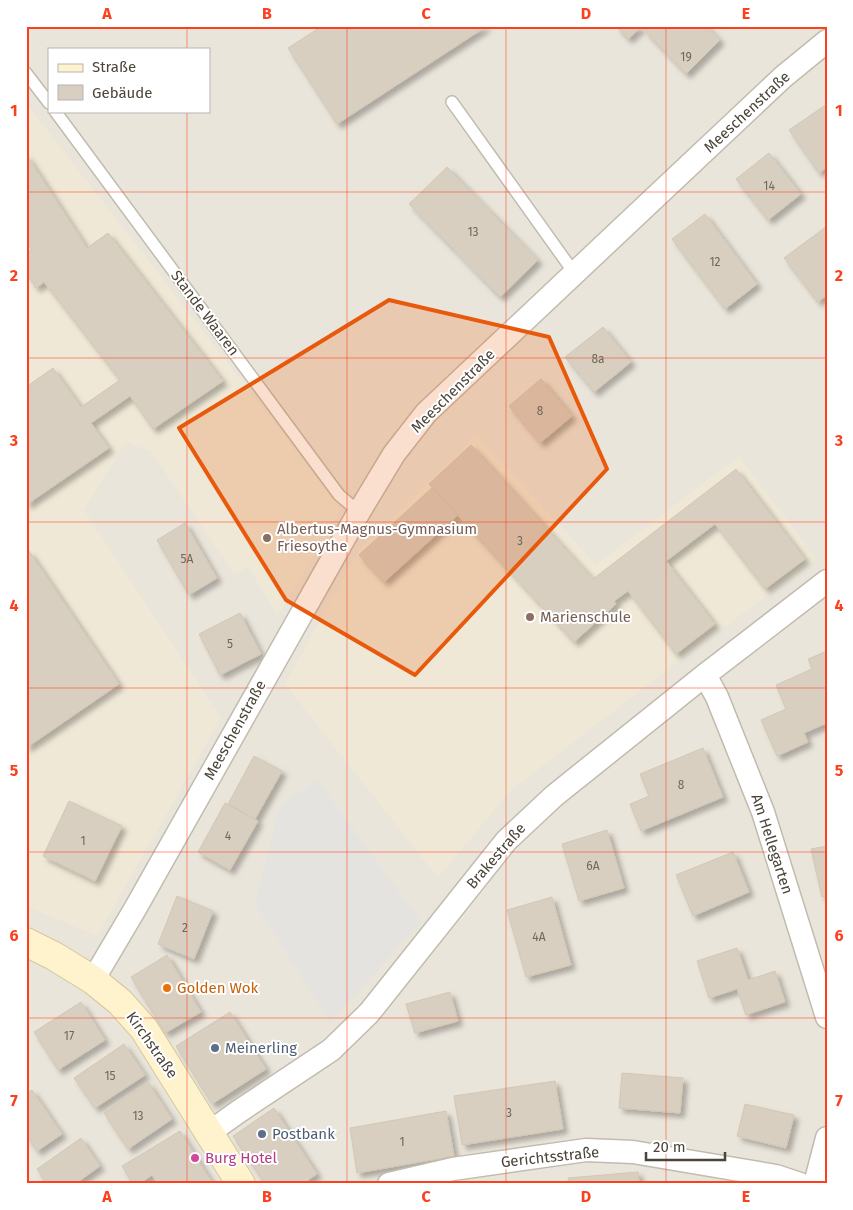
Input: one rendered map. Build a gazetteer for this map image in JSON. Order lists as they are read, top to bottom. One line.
{"streets":{"street":["Meeschenstraße","Am Hellegarten","Brakestraße","Kirchstraße","Gerichtsstraße"],"lane":["Stande Waaren"]},"crossings":[["Meeschenstraße","Stande Waaren"],["Meeschenstraße","Kirchstraße"],["Am Hellegarten","Brakestraße"],["Brakestraße","Kirchstraße"]],"places":["Albertus-Magnus-Gymnasium Friesoythe","Marienschule","Golden Wok","Meinerling","Postbank","Burg Hotel"],"house_numbers":["19","14","13","12","8a","8","3","5A","5","8","4","1","6A","2","4A","17","15","3","13","1"],"legend":["Straße","Gebäude"],"scale_bar":"20 m","grid":{"columns":["A","B","C","D","E"],"rows":["1","2","3","4","5","6","7"]}}
